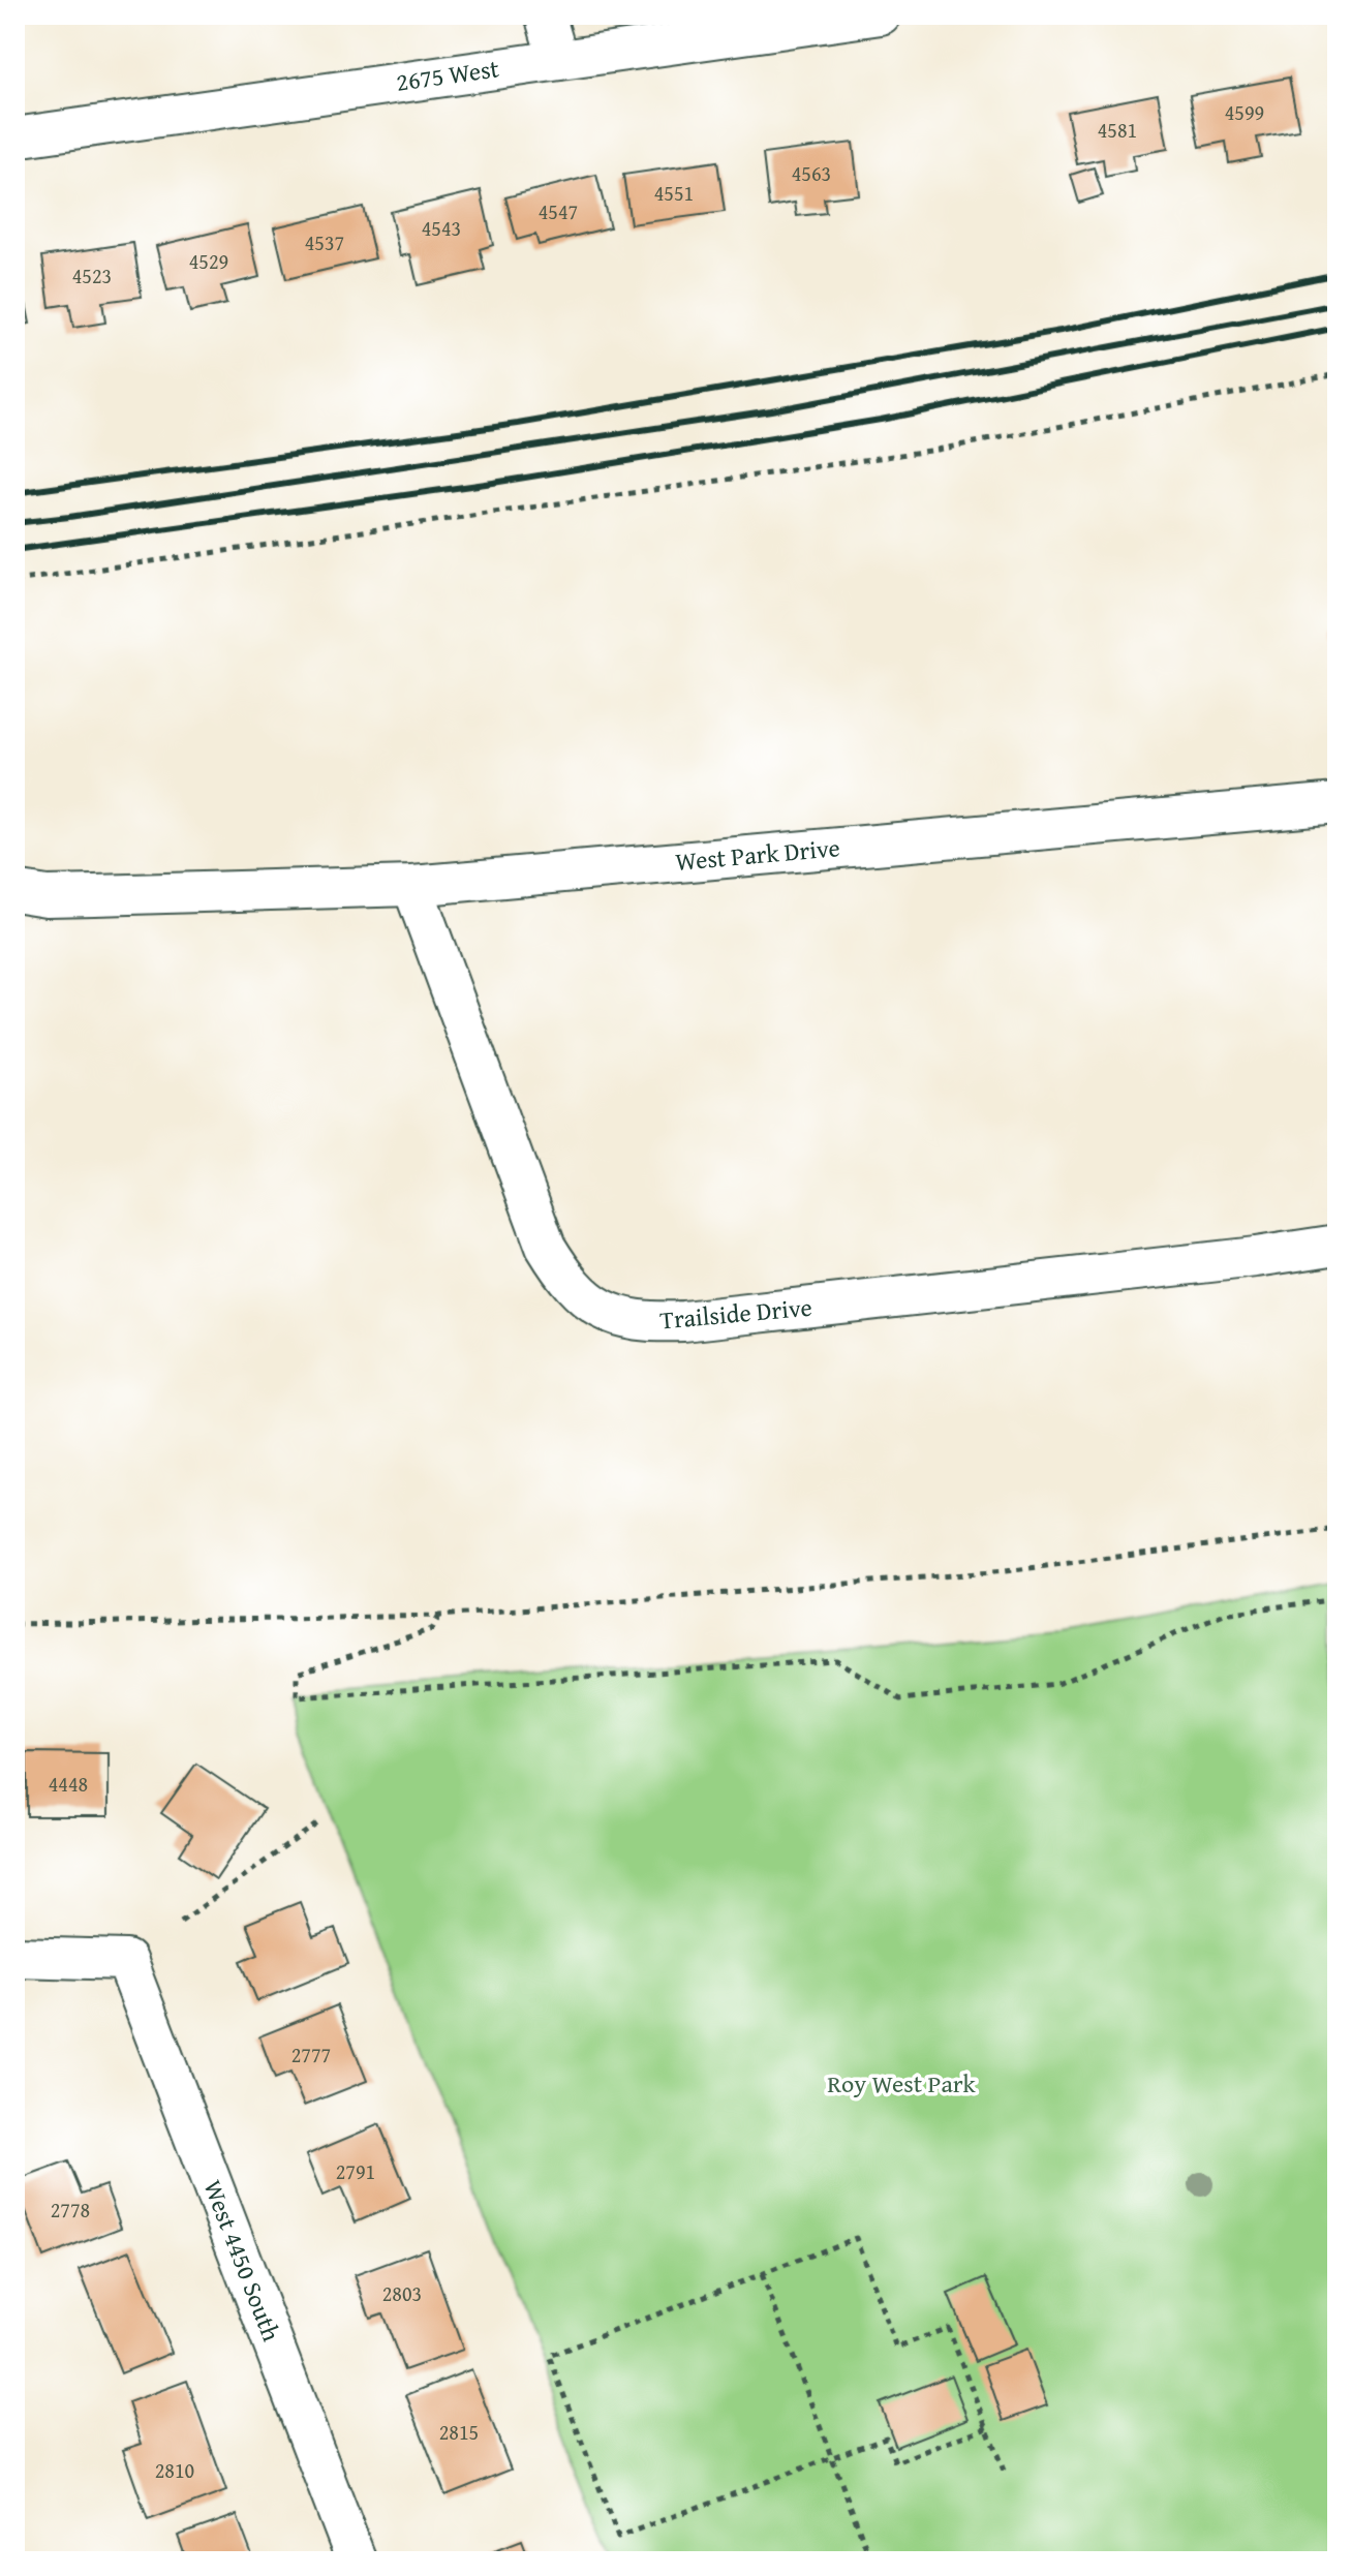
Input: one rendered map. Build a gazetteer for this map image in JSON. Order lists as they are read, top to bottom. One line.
{"streets":{"street":["2675 West","West Park Drive","Trailside Drive","West 4450 South"]},"crossings":[["West Park Drive","Trailside Drive"]],"parks":["Roy West Park"],"house_numbers":["4599","4581","4563","4551","4547","4543","4537","4529","4523","4448","2777","2791","2778","2803","2815","2810"]}
